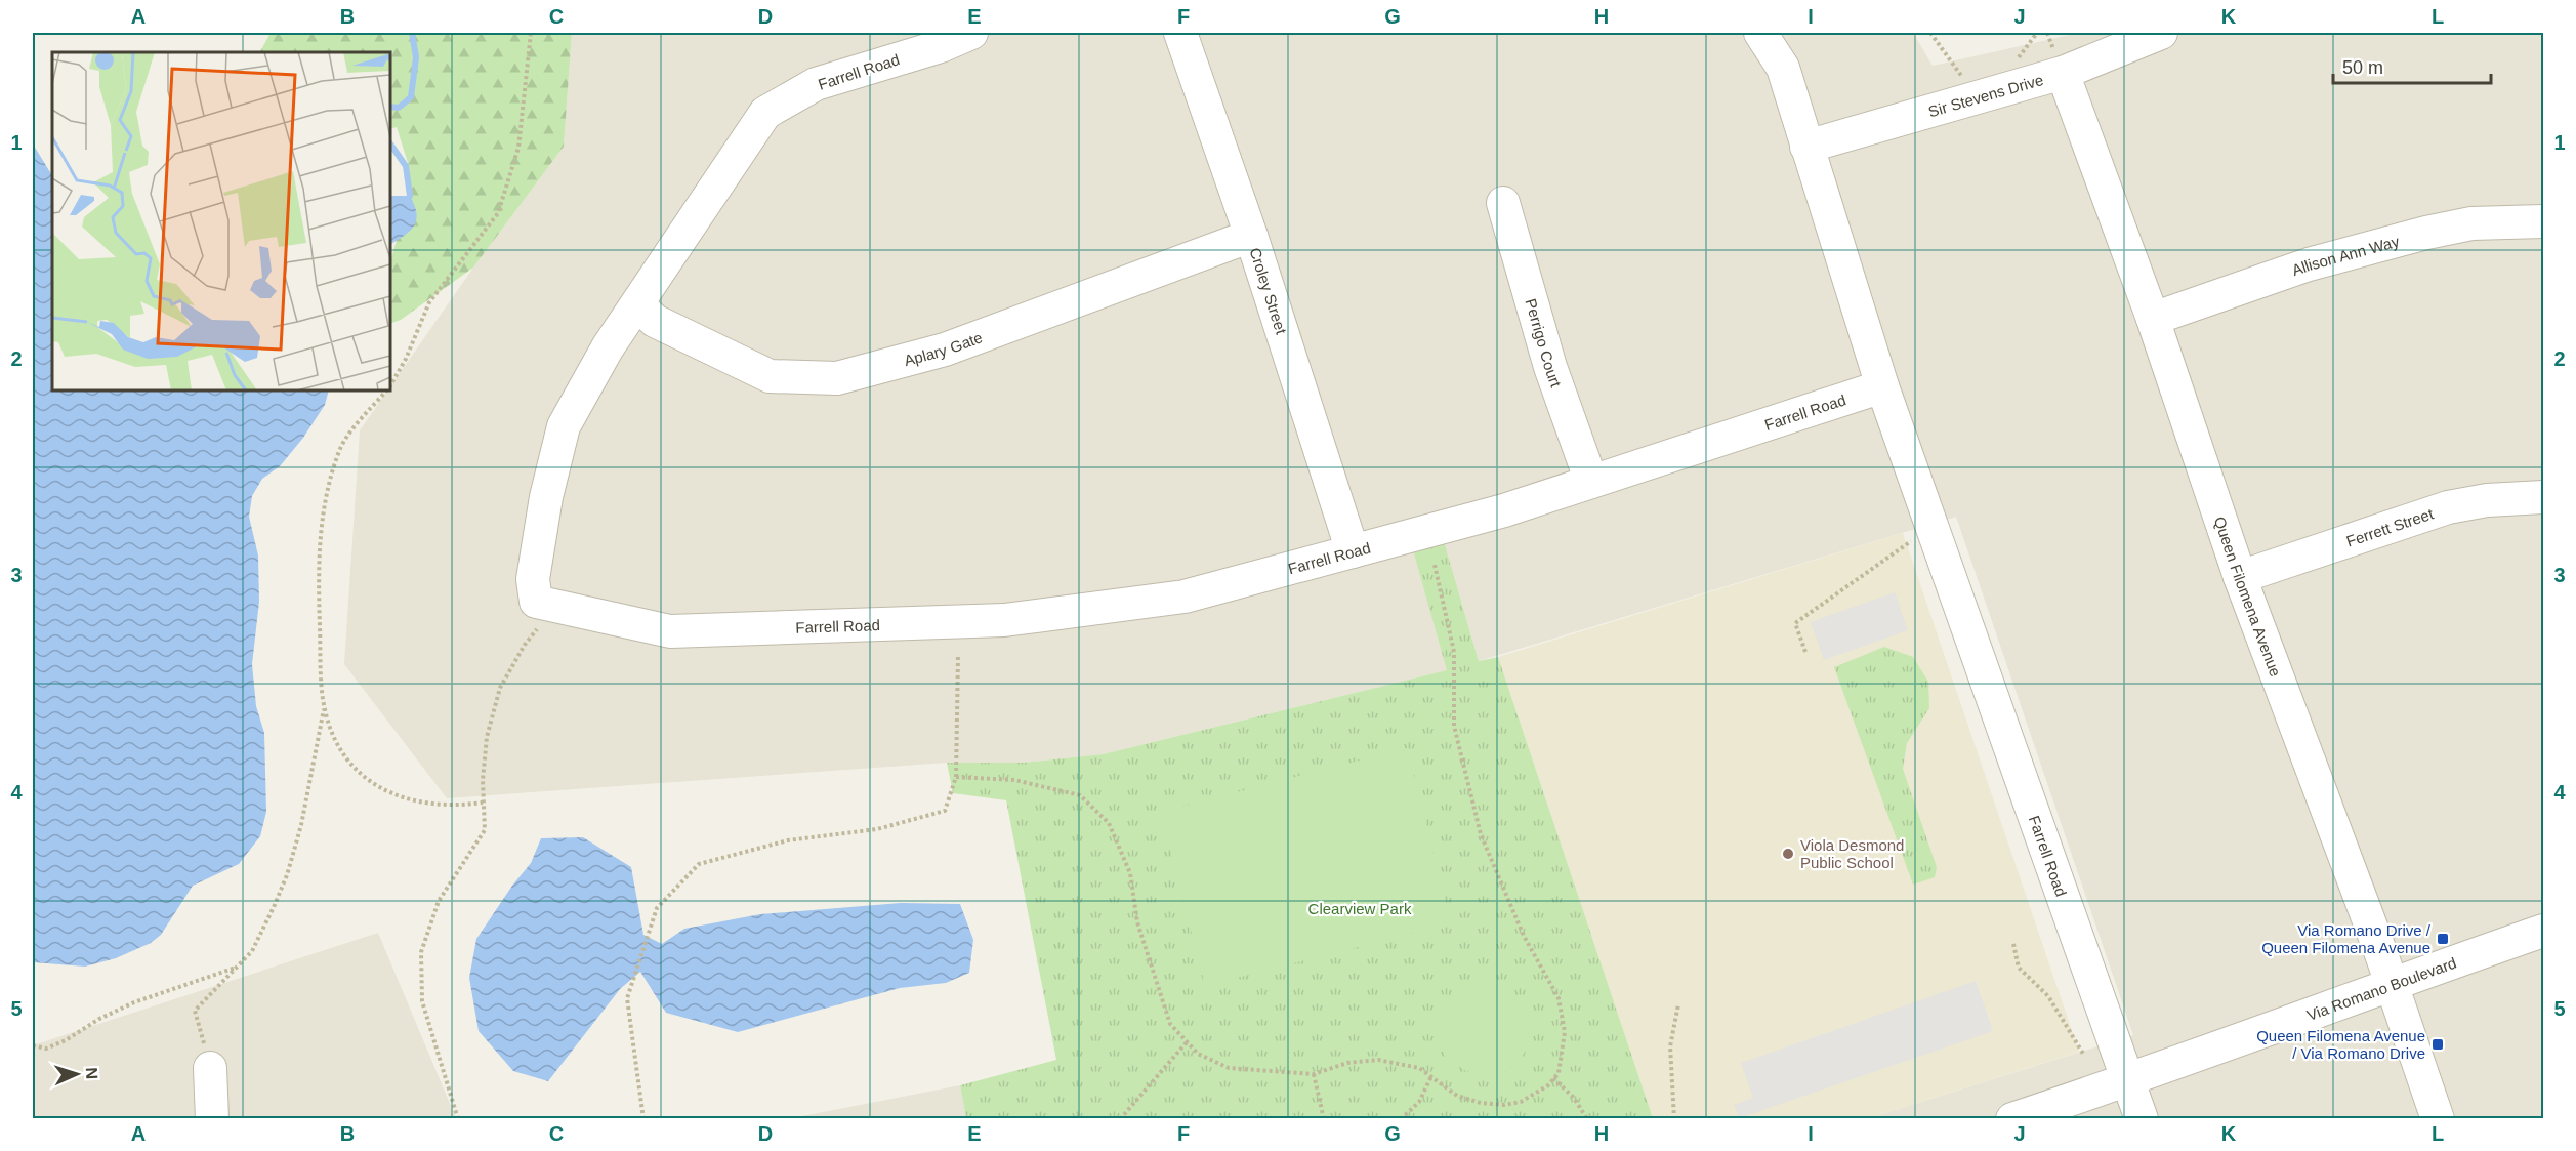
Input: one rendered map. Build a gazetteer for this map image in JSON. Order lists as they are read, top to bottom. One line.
{"streets":{"street":["Farrell Road","Sir Stevens Drive","Allison Ann Way","Croley Street","Perrigo Court","Aplary Gate","Ferrett Street","Queen Filomena Avenue","Via Romano Boulevard"]},"crossings":[["Farrell Road","Sir Stevens Drive"],["Farrell Road","Croley Street"],["Farrell Road","Perrigo Court"],["Farrell Road","Aplary Gate"],["Farrell Road","Via Romano Boulevard"],["Sir Stevens Drive","Queen Filomena Avenue"],["Allison Ann Way","Queen Filomena Avenue"],["Croley Street","Aplary Gate"],["Ferrett Street","Queen Filomena Avenue"],["Queen Filomena Avenue","Via Romano Boulevard"]],"parks":["Clearview Park"],"places":{"other":["Viola Desmond Public School"],"transit":["Via Romano Drive / Queen Filomena Avenue","Queen Filomena Avenue / Via Romano Drive"]},"scale_bar":"50 m","north":"right","grid":{"columns":["A","B","C","D","E","F","G","H","I","J","K","L"],"rows":["1","2","3","4","5"]}}
